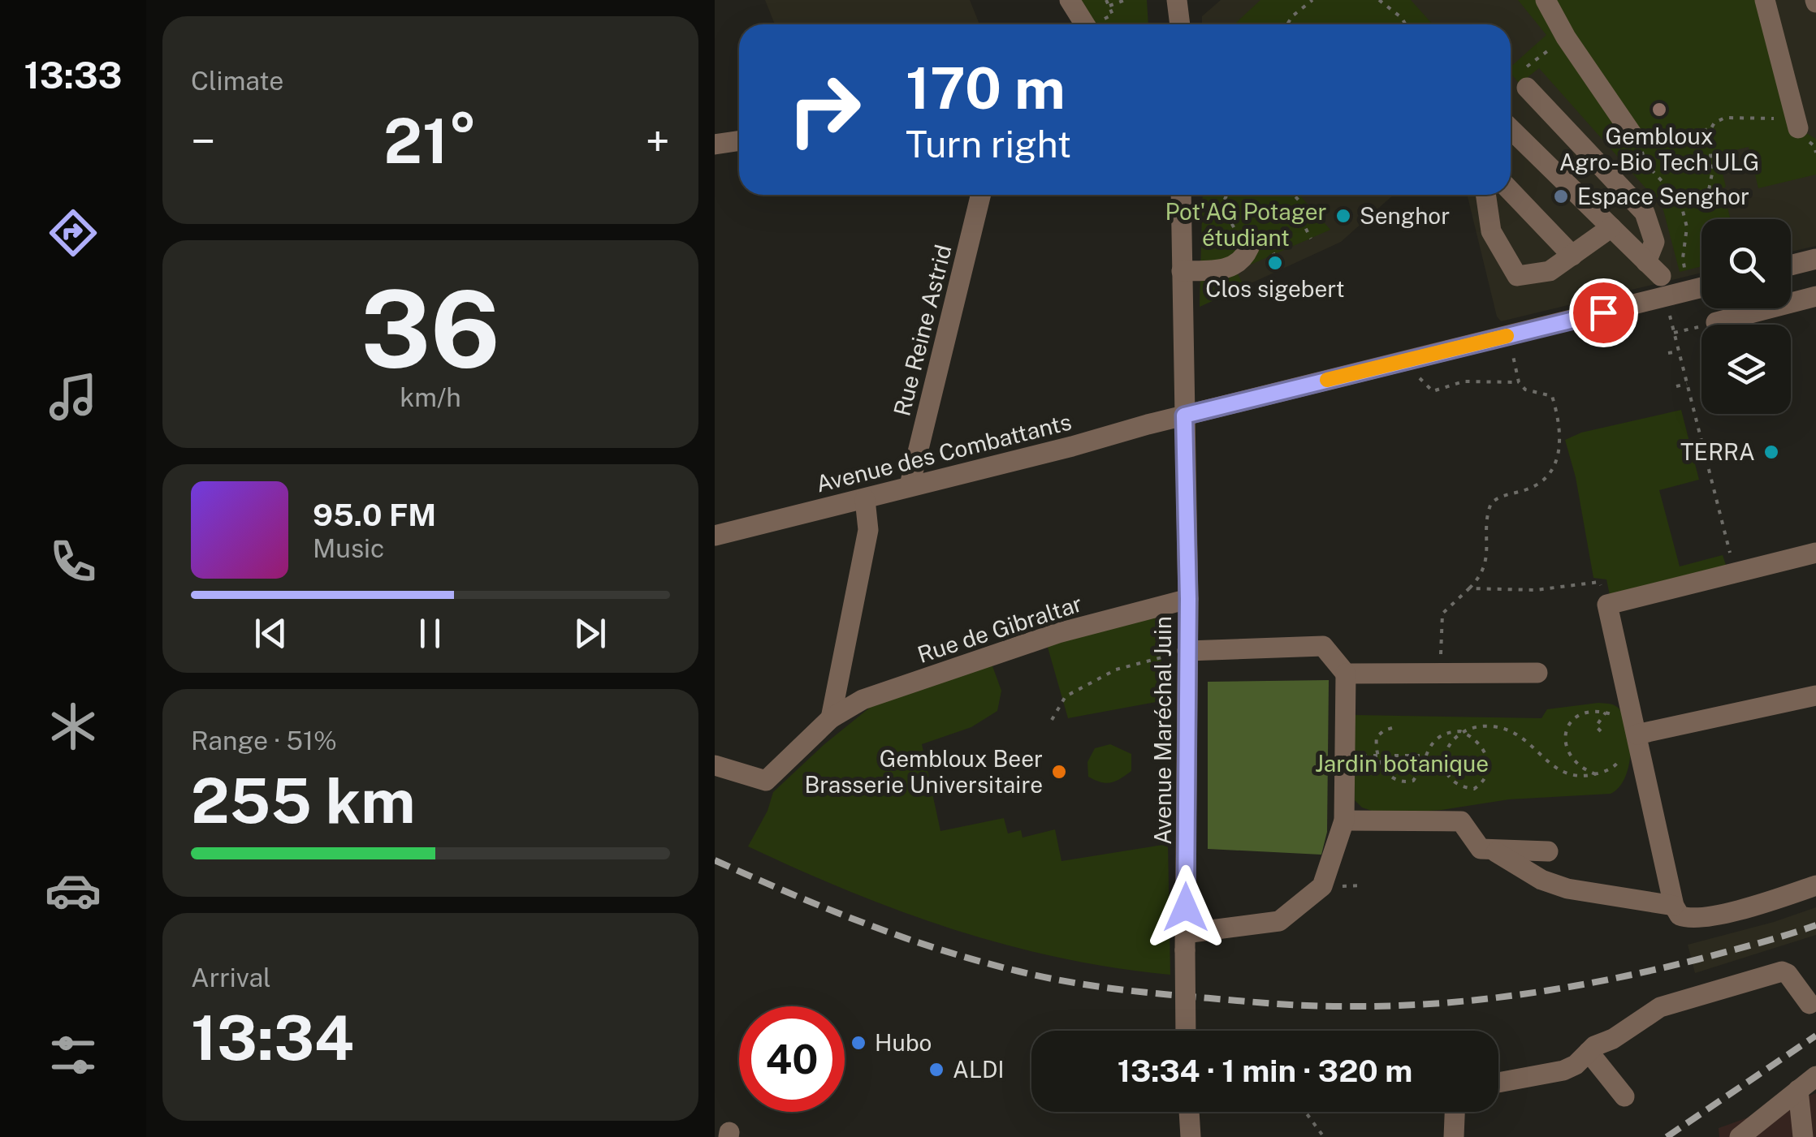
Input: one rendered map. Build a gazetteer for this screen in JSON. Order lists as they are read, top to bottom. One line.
{"streets":{"street":["Rue Reine Astrid","Avenue des Combattants","Rue de Gibraltar","Avenue Maréchal Juin"]},"crossings":[["Rue Reine Astrid","Avenue des Combattants"],["Avenue des Combattants","Avenue Maréchal Juin"],["Rue de Gibraltar","Avenue Maréchal Juin"]],"parks":["Pot'AG Potager étudiant","Jardin botanique"],"places":["Gembloux Agro-Bio Tech ULG","Espace Senghor","Senghor","Clos sigebert","TERRA","Gembloux Beer Brasserie Universitaire","Hubo","ALDI"],"page":{"tabs":"13:33","tile":["Climate",["36","km/h"],["Range · 51%","255 km"],["Arrival","13:34"]],"turn":["170 m","Turn right"],"heat":["−","21°","+"],"song":["95.0 FM","Music"],"limit":"40","trip":"13:34 · 1 min · 320 m"}}
